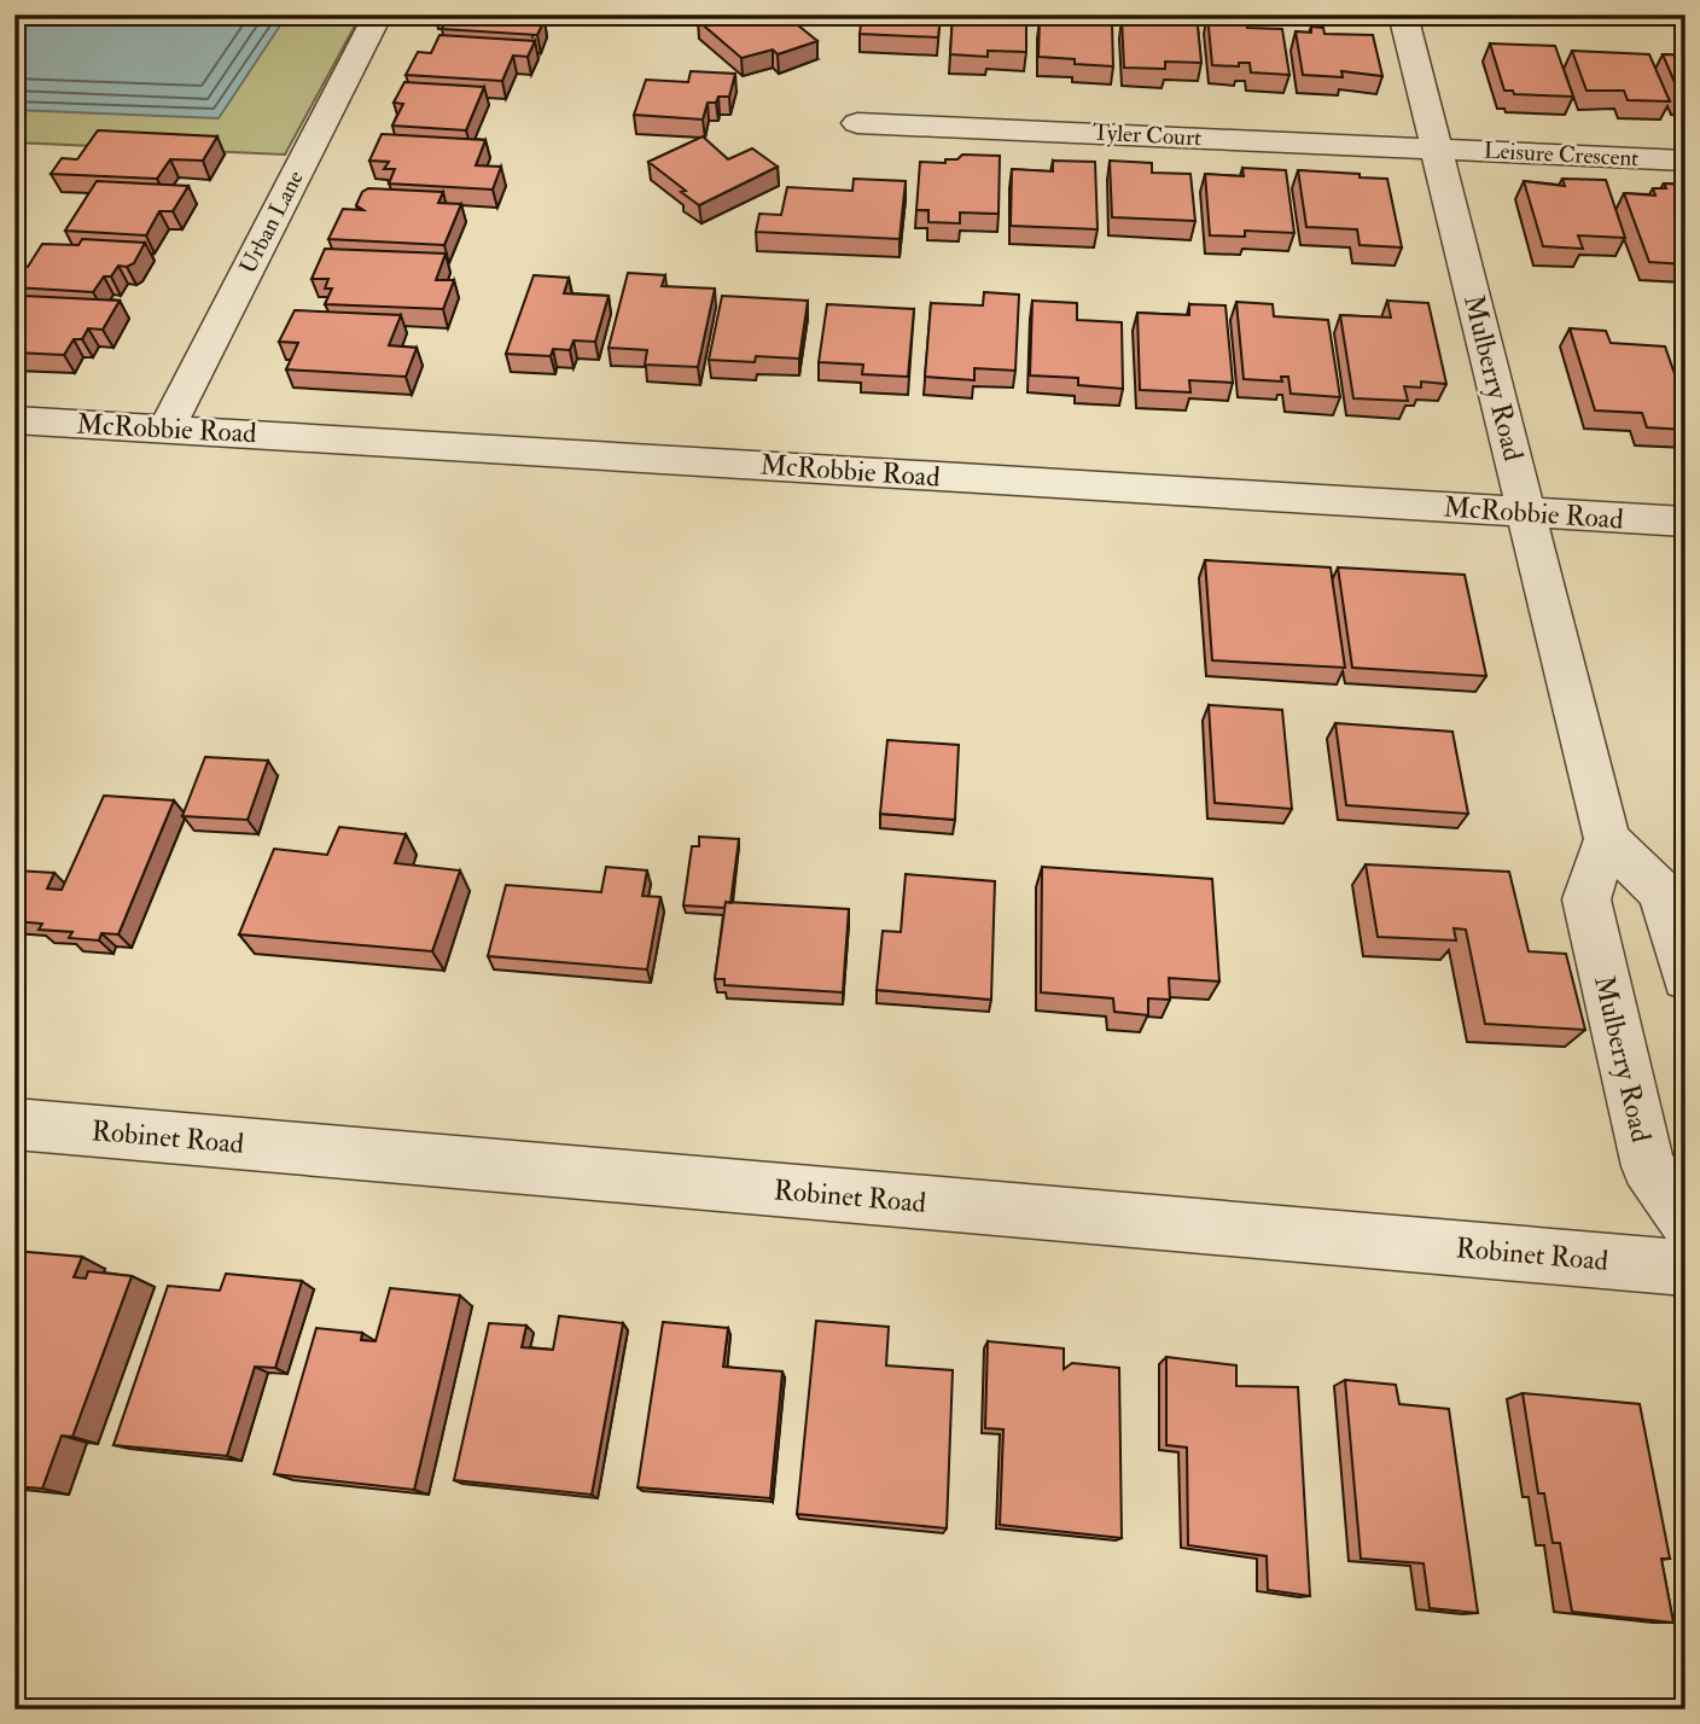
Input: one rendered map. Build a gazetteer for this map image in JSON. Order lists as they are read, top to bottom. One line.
{"streets":{"street":["Tyler Court","Leisure Crescent","Urban Lane","Mulberry Road","McRobbie Road","Robinet Road"]},"crossings":[["Tyler Court","Leisure Crescent"],["Tyler Court","Mulberry Road"],["Leisure Crescent","Mulberry Road"],["Urban Lane","McRobbie Road"],["Mulberry Road","McRobbie Road"]]}
